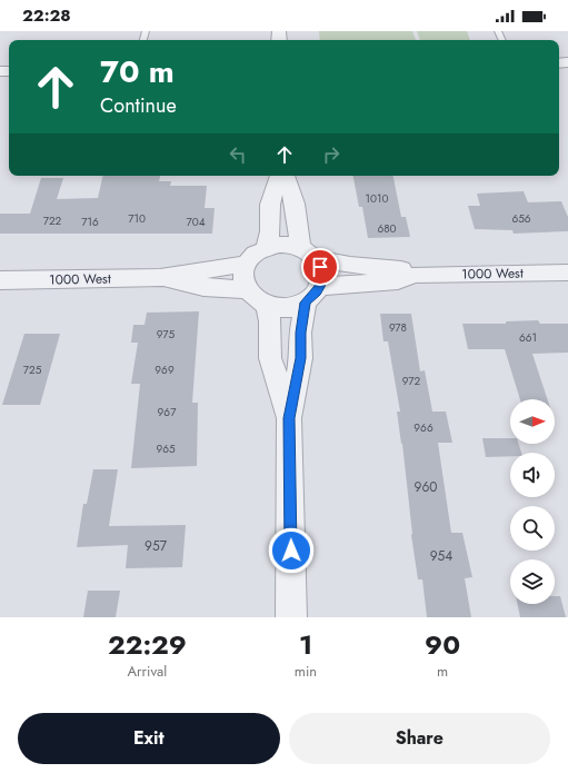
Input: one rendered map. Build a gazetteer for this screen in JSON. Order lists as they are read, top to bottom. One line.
{"streets":{"street":["1000 West"]},"house_numbers":["1010","710","656","722","716","704","680","978","975","661","725","969","972","967","966","965","960","957","954"],"north":"right","page":{"status":"22:28","turn":["70 m","Continue"],"eta":["22:29","Arrival","1","min","90","m"],"buttons":["Exit","Share"]}}
